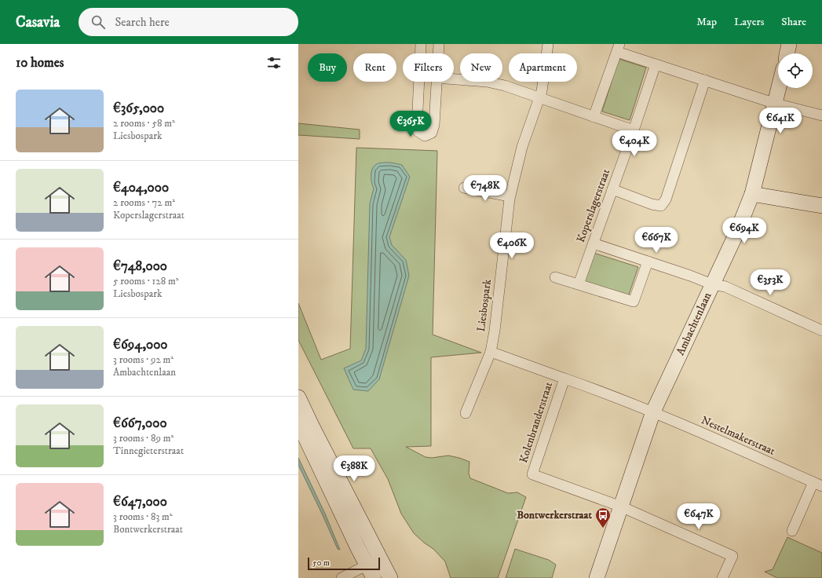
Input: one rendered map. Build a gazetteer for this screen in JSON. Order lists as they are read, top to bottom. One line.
{"streets":{"street":["Koperslagerstraat","Liesbospark","Ambachtenlaan","Kolenbranderstraat","Nestelmakerstraat"]},"crossings":[["Liesbospark","Kolenbranderstraat"],["Ambachtenlaan","Kolenbranderstraat"],["Ambachtenlaan","Nestelmakerstraat"],["Kolenbranderstraat","Nestelmakerstraat"]],"places":{"bus stop":["Bontwerkerstraat"]},"scale_bar":"50 m","page":{"header":"Casavia","search":"Search here","nav":["Map","Layers","Share"],"heading":"10 homes","chip":["Buy","Rent","Filters","New","Apartment"],"list":[{"name":"€365,000","note":"2 rooms · 58 m² · Liesbospark"},{"name":"€404,000","note":"2 rooms · 72 m² · Koperslagerstraat"},{"name":"€748,000","note":"5 rooms · 128 m² · Liesbospark"},{"name":"€694,000","note":"3 rooms · 92 m² · Ambachtenlaan"},{"name":"€667,000","note":"3 rooms · 89 m² · Tinnegieterstraat"},{"name":"€647,000","note":"3 rooms · 83 m² · Bontwerkerstraat"}],"price":["€641K","€365K","€404K","€748K","€694K","€667K","€406K","€353K","€388K","€647K"],"scale":"50 m"}}
